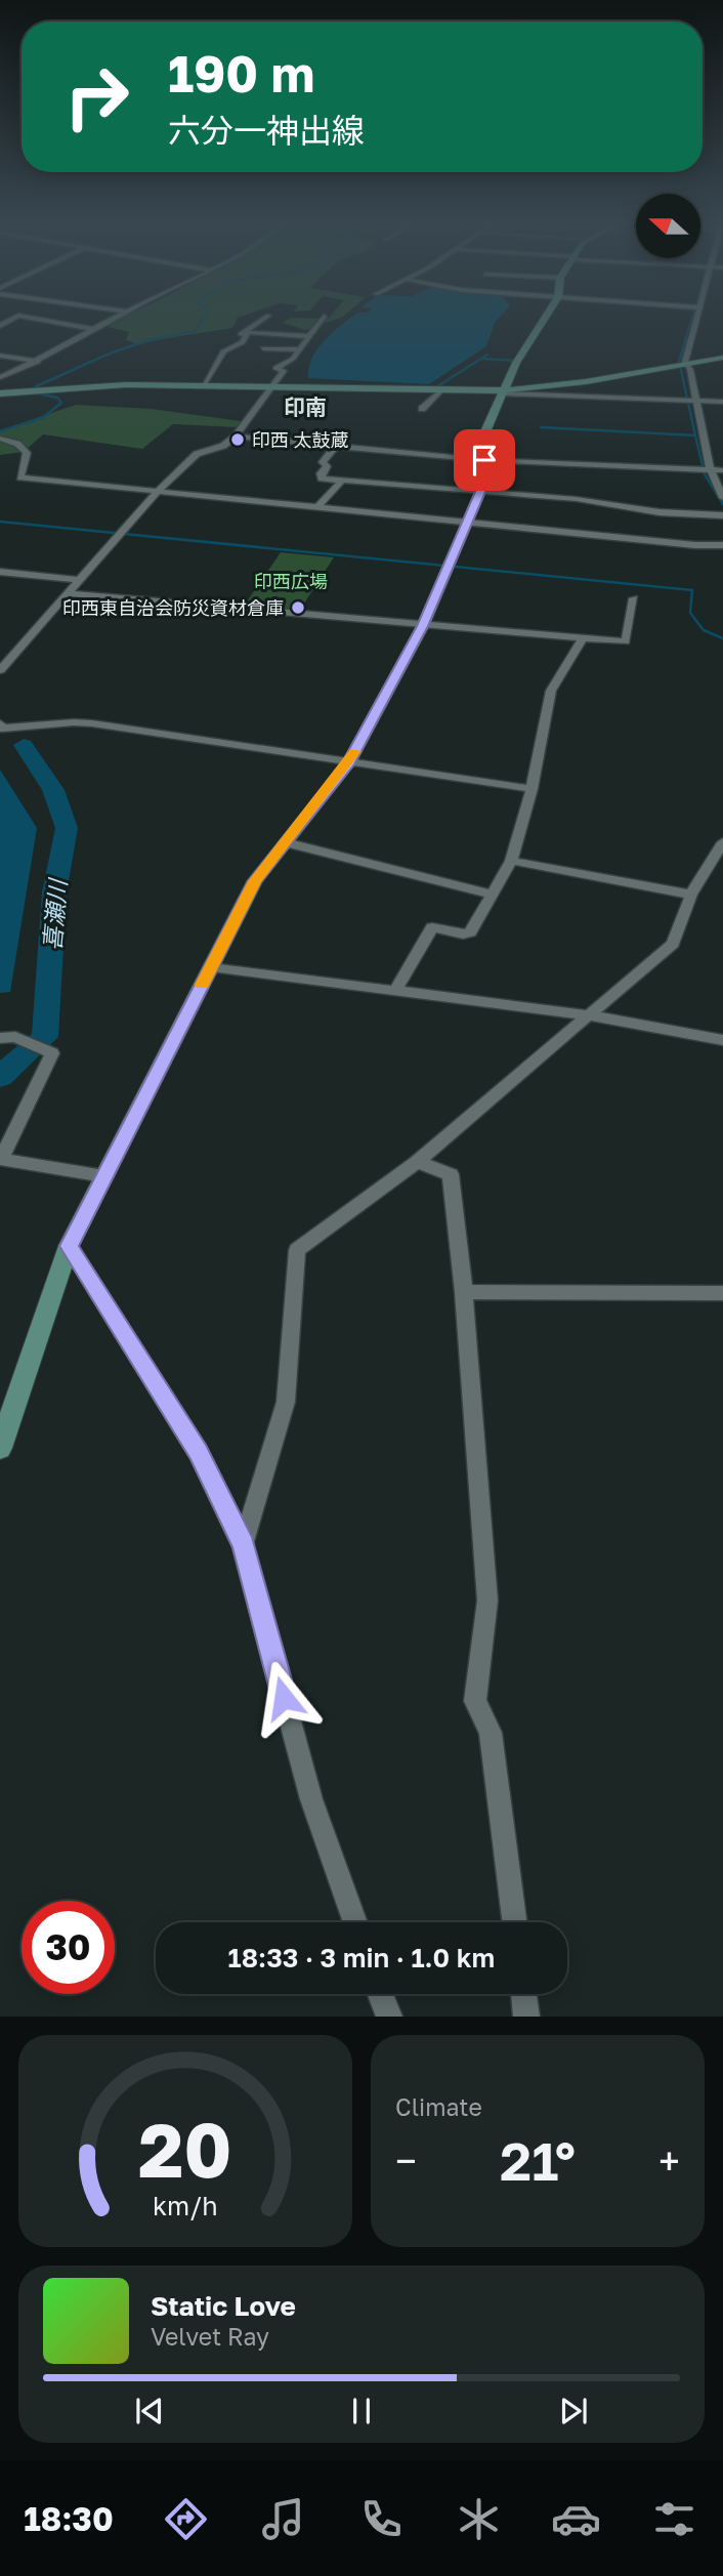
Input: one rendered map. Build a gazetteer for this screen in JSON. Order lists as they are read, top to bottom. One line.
{"districts":["印南"],"water":["喜瀬川"],"parks":["印西広場"],"places":["印西 太鼓蔵","印西東自治会防災資材倉庫"],"north":"left","page":{"turn":["190 m","六分一神出線"],"limit":"30","trip":"18:33 · 3 min · 1.0 km","tile":"Climate","heat":["−","21°","+"],"song":["Static Love","Velvet Ray"],"tabs":"18:30","gauge":["20","km/h"]}}
